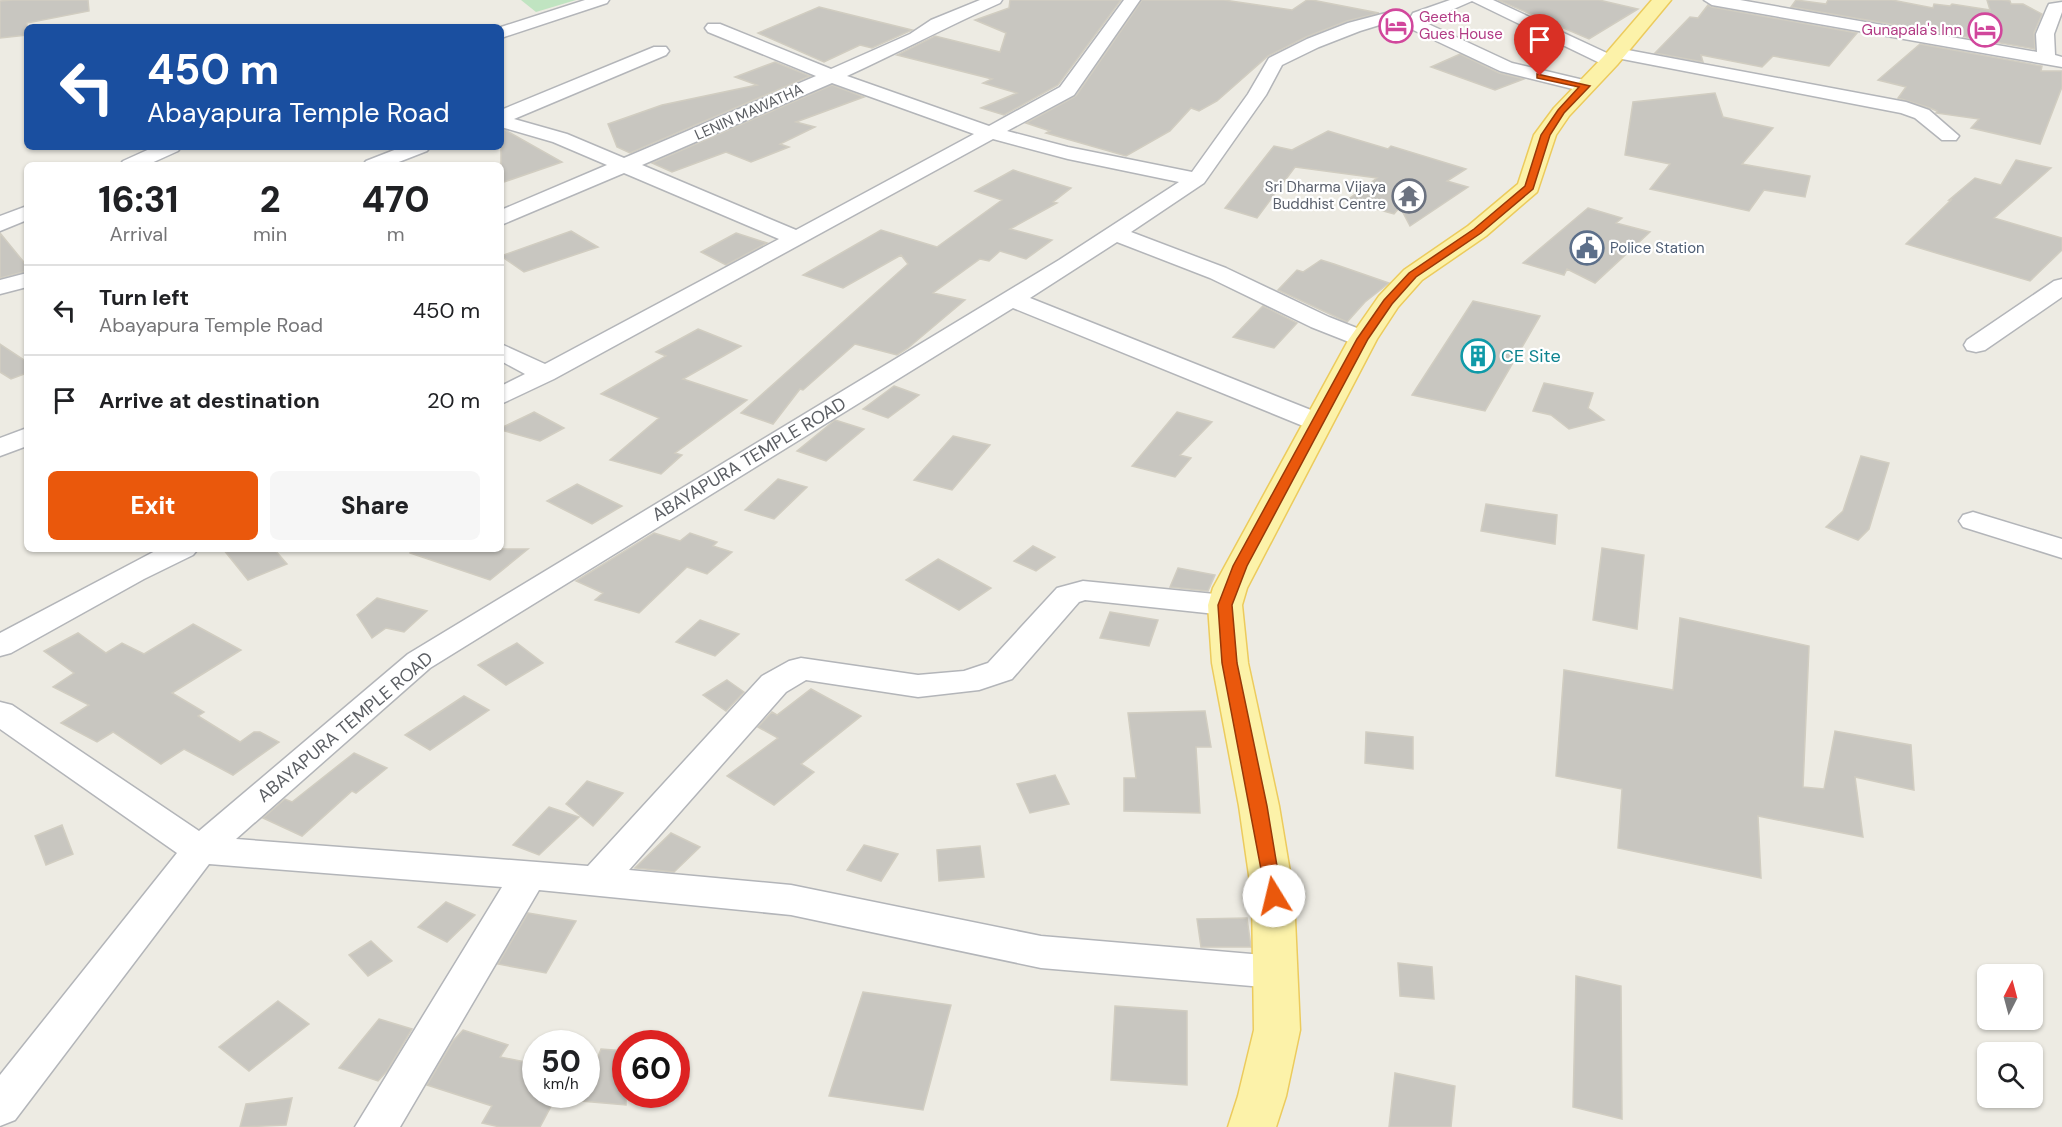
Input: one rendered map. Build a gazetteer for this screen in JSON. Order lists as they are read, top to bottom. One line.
{"streets":{"street":["LENIN MAWATHA","ABAYAPURA TEMPLE ROAD"]},"places":{"hotel":["Geetha Gues House","Gunapala's Inn"],"temple":["Sri Dharma Vijaya Buddhist Centre"],"public building":["Police Station"],"building":["CE Site"]},"north":"top","page":{"turn":["450 m","Abayapura Temple Road"],"eta":["16:31","Arrival","2","min","470","m"],"list":[{"name":"Turn left","note":"Abayapura Temple Road","value":"450 m"},{"name":"Arrive at destination","value":"20 m"}],"buttons":["Exit","Share"],"speed":"50 km/h","limit":"60"}}
